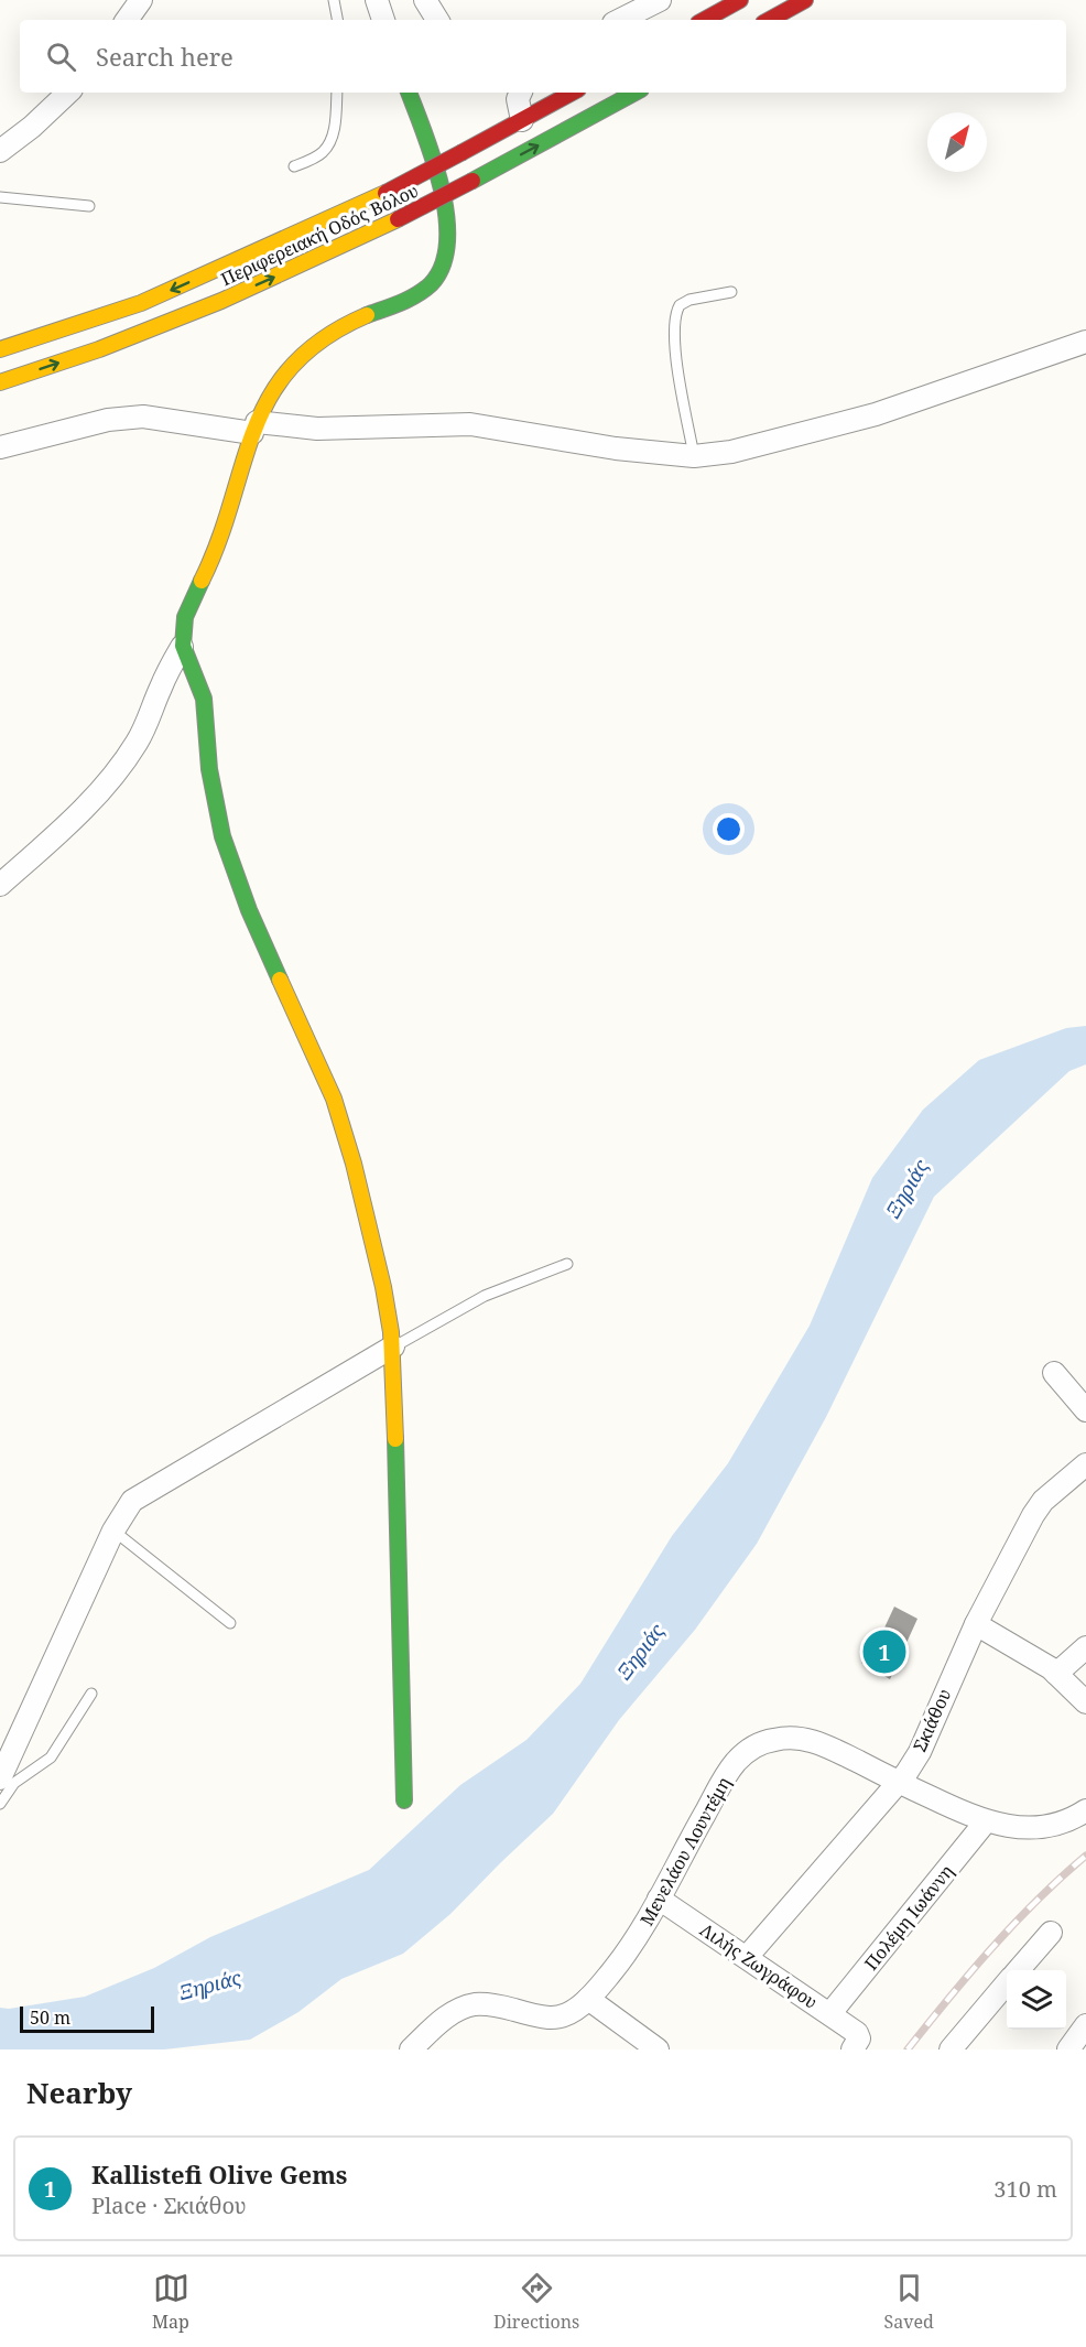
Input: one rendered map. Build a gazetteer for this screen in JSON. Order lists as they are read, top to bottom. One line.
{"streets":{"street":["Περιφερειακή Οδός Βόλου","Σκιάθου","Μενελάου Λουντέμη","Πολέμη Ιωάννη","Λιλής Ζωγράφου"]},"crossings":[["Σκιάθου","Μενελάου Λουντέμη"],["Σκιάθου","Λιλής Ζωγράφου"],["Μενελάου Λουντέμη","Πολέμη Ιωάννη"],["Μενελάου Λουντέμη","Λιλής Ζωγράφου"],["Πολέμη Ιωάννη","Λιλής Ζωγράφου"]],"water":["Ξηριάς"],"scale_bar":"50 m","north":"top right","page":{"search":"Search here","pins":"1","scale":"50 m","heading":"Nearby","list":[{"mark":"1","name":"Kallistefi Olive Gems","note":"Place · Σκιάθου","value":"310 m"}],"nav":["Map","Directions","Saved"]}}
